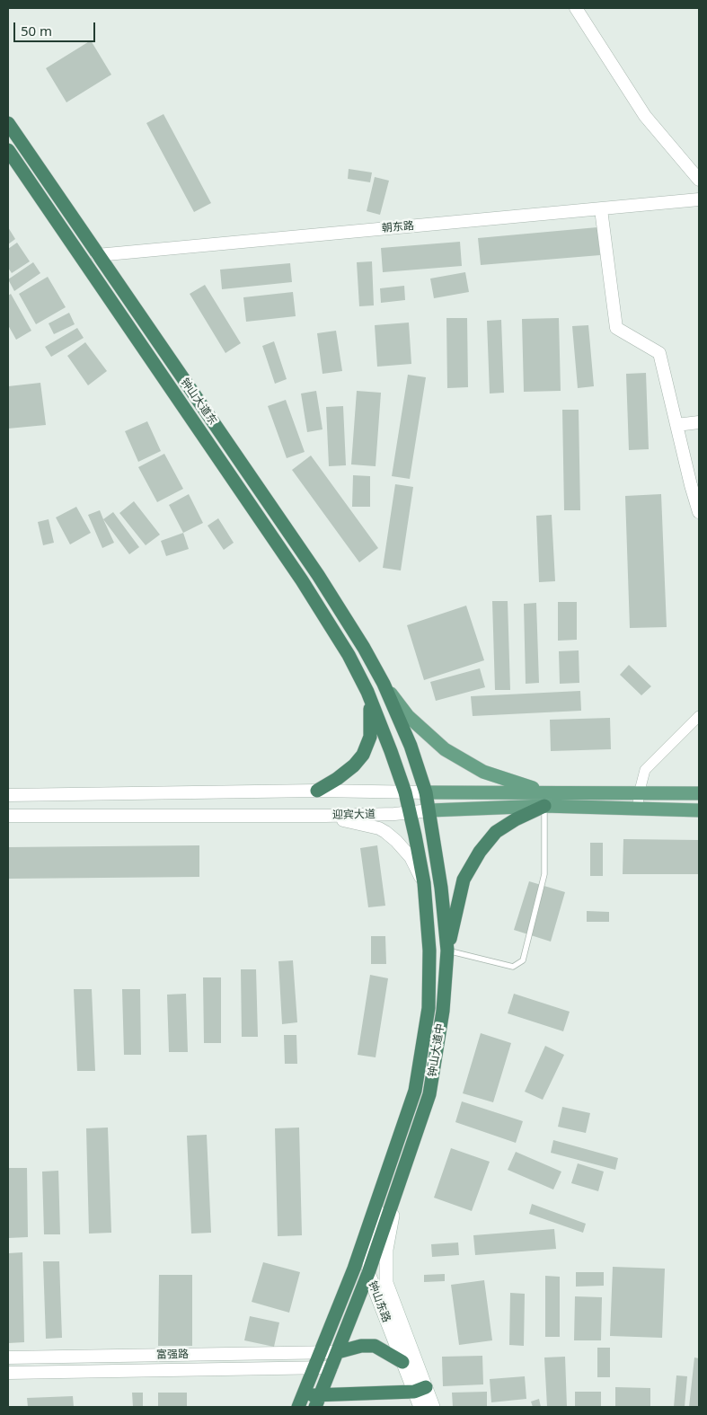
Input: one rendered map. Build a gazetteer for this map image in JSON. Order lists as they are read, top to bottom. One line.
{"streets":{"highway":["钟山大道东","钟山大道中"],"main road":["迎宾大道","钟山东路"],"street":["朝东路","富强路"]},"crossings":[["朝东路","钟山大道东"],["钟山大道东","钟山大道中"],["迎宾大道","钟山大道中"],["钟山大道中","钟山东路"],["钟山大道中","富强路"]],"scale_bar":"50 m"}
